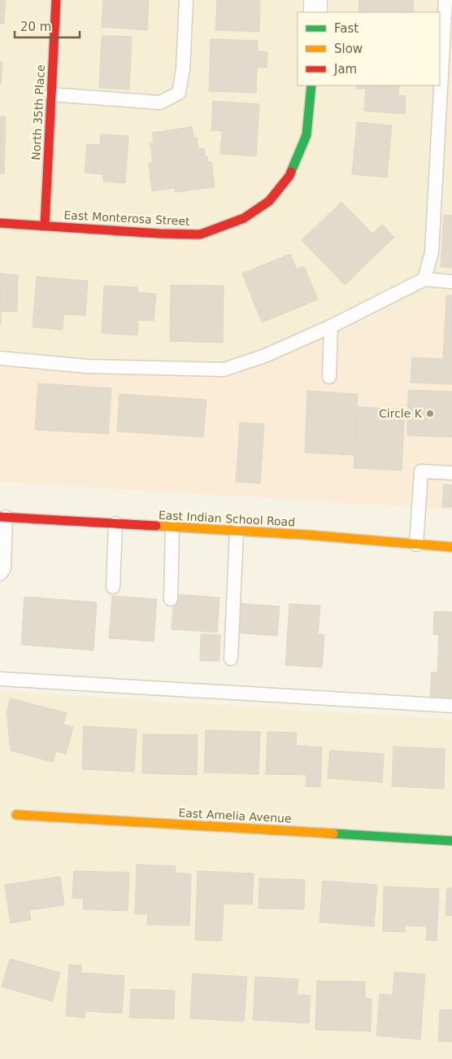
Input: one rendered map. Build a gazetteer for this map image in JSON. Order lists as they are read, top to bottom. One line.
{"streets":{"street":["North 35th Place","East Monterosa Street","East Indian School Road","East Amelia Avenue"]},"crossings":[["North 35th Place","East Monterosa Street"]],"places":["Circle K"],"legend":["Fast","Slow","Jam"],"scale_bar":"20 m"}
